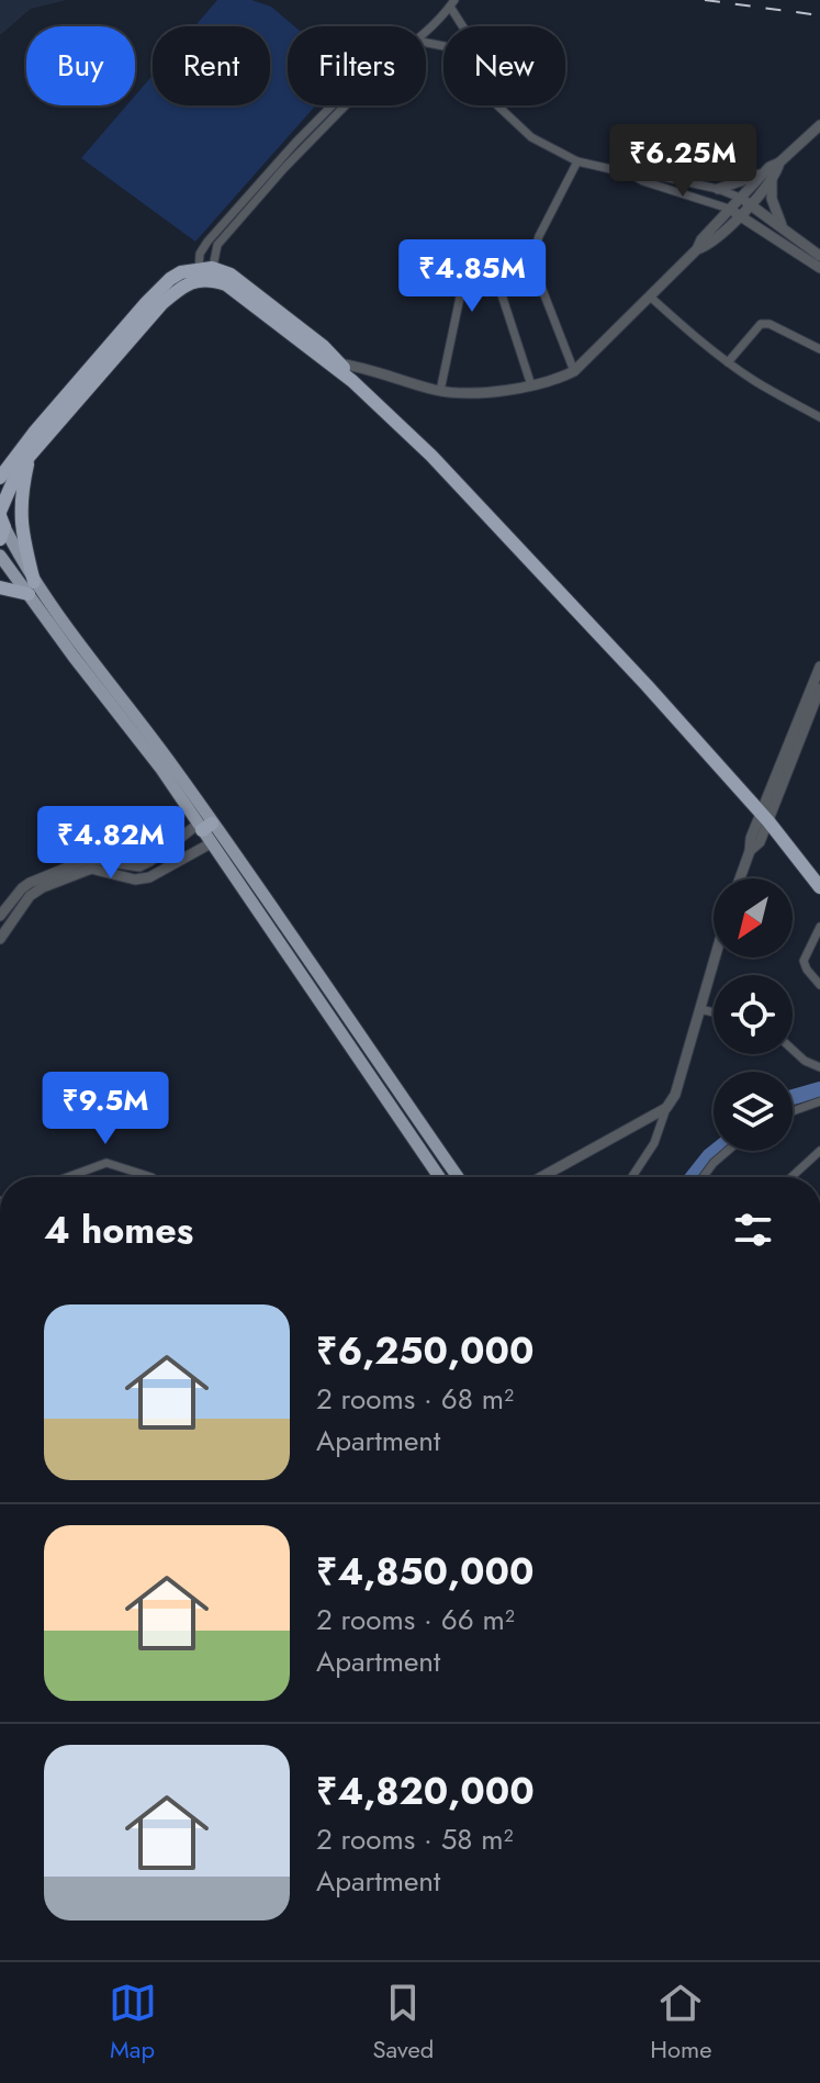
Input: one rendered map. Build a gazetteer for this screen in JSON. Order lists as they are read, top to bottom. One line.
{"north":"bottom left","page":{"chip":["Buy","Rent","Filters","New"],"price":["₹6.25M","₹4.85M","₹4.82M","₹9.5M"],"heading":"4 homes","list":[{"name":"₹6,250,000","note":"2 rooms · 68 m² · Apartment"},{"name":"₹4,850,000","note":"2 rooms · 66 m² · Apartment"},{"name":"₹4,820,000","note":"2 rooms · 58 m² · Apartment"}],"tabs":["Map","Saved","Home"]}}
